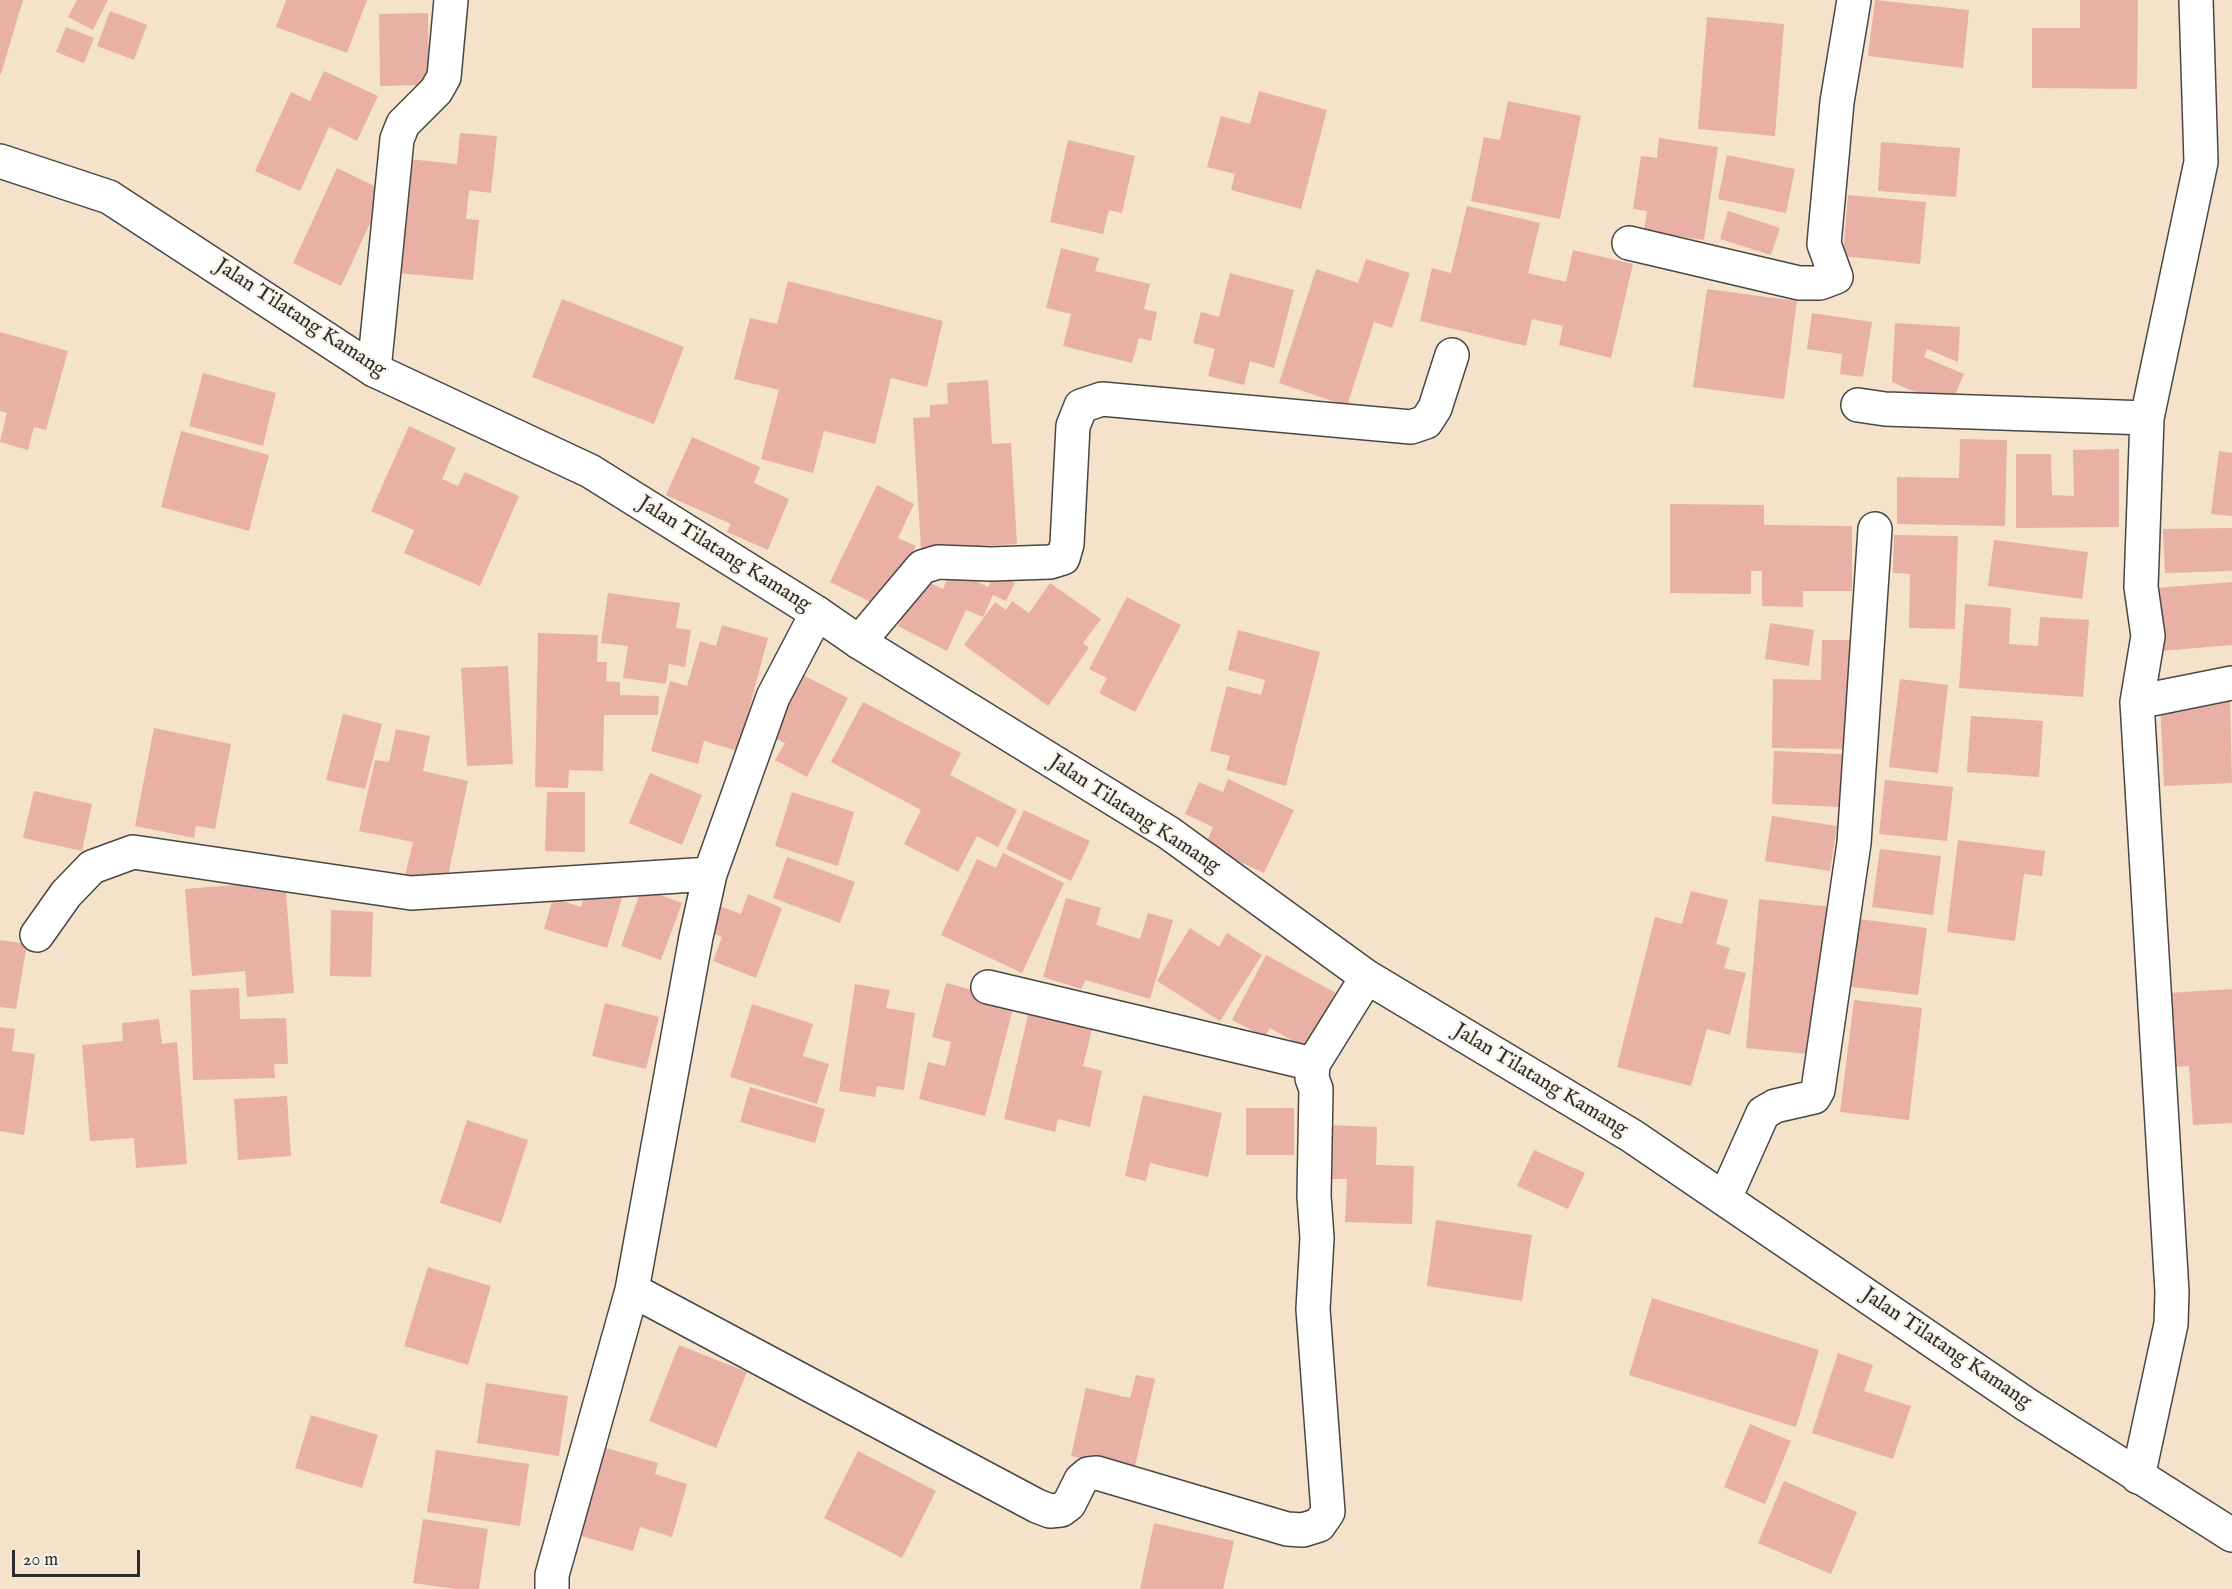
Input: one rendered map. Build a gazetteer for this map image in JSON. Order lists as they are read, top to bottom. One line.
{"streets":{"street":["Jalan Tilatang Kamang"]},"scale_bar":"20 m"}
